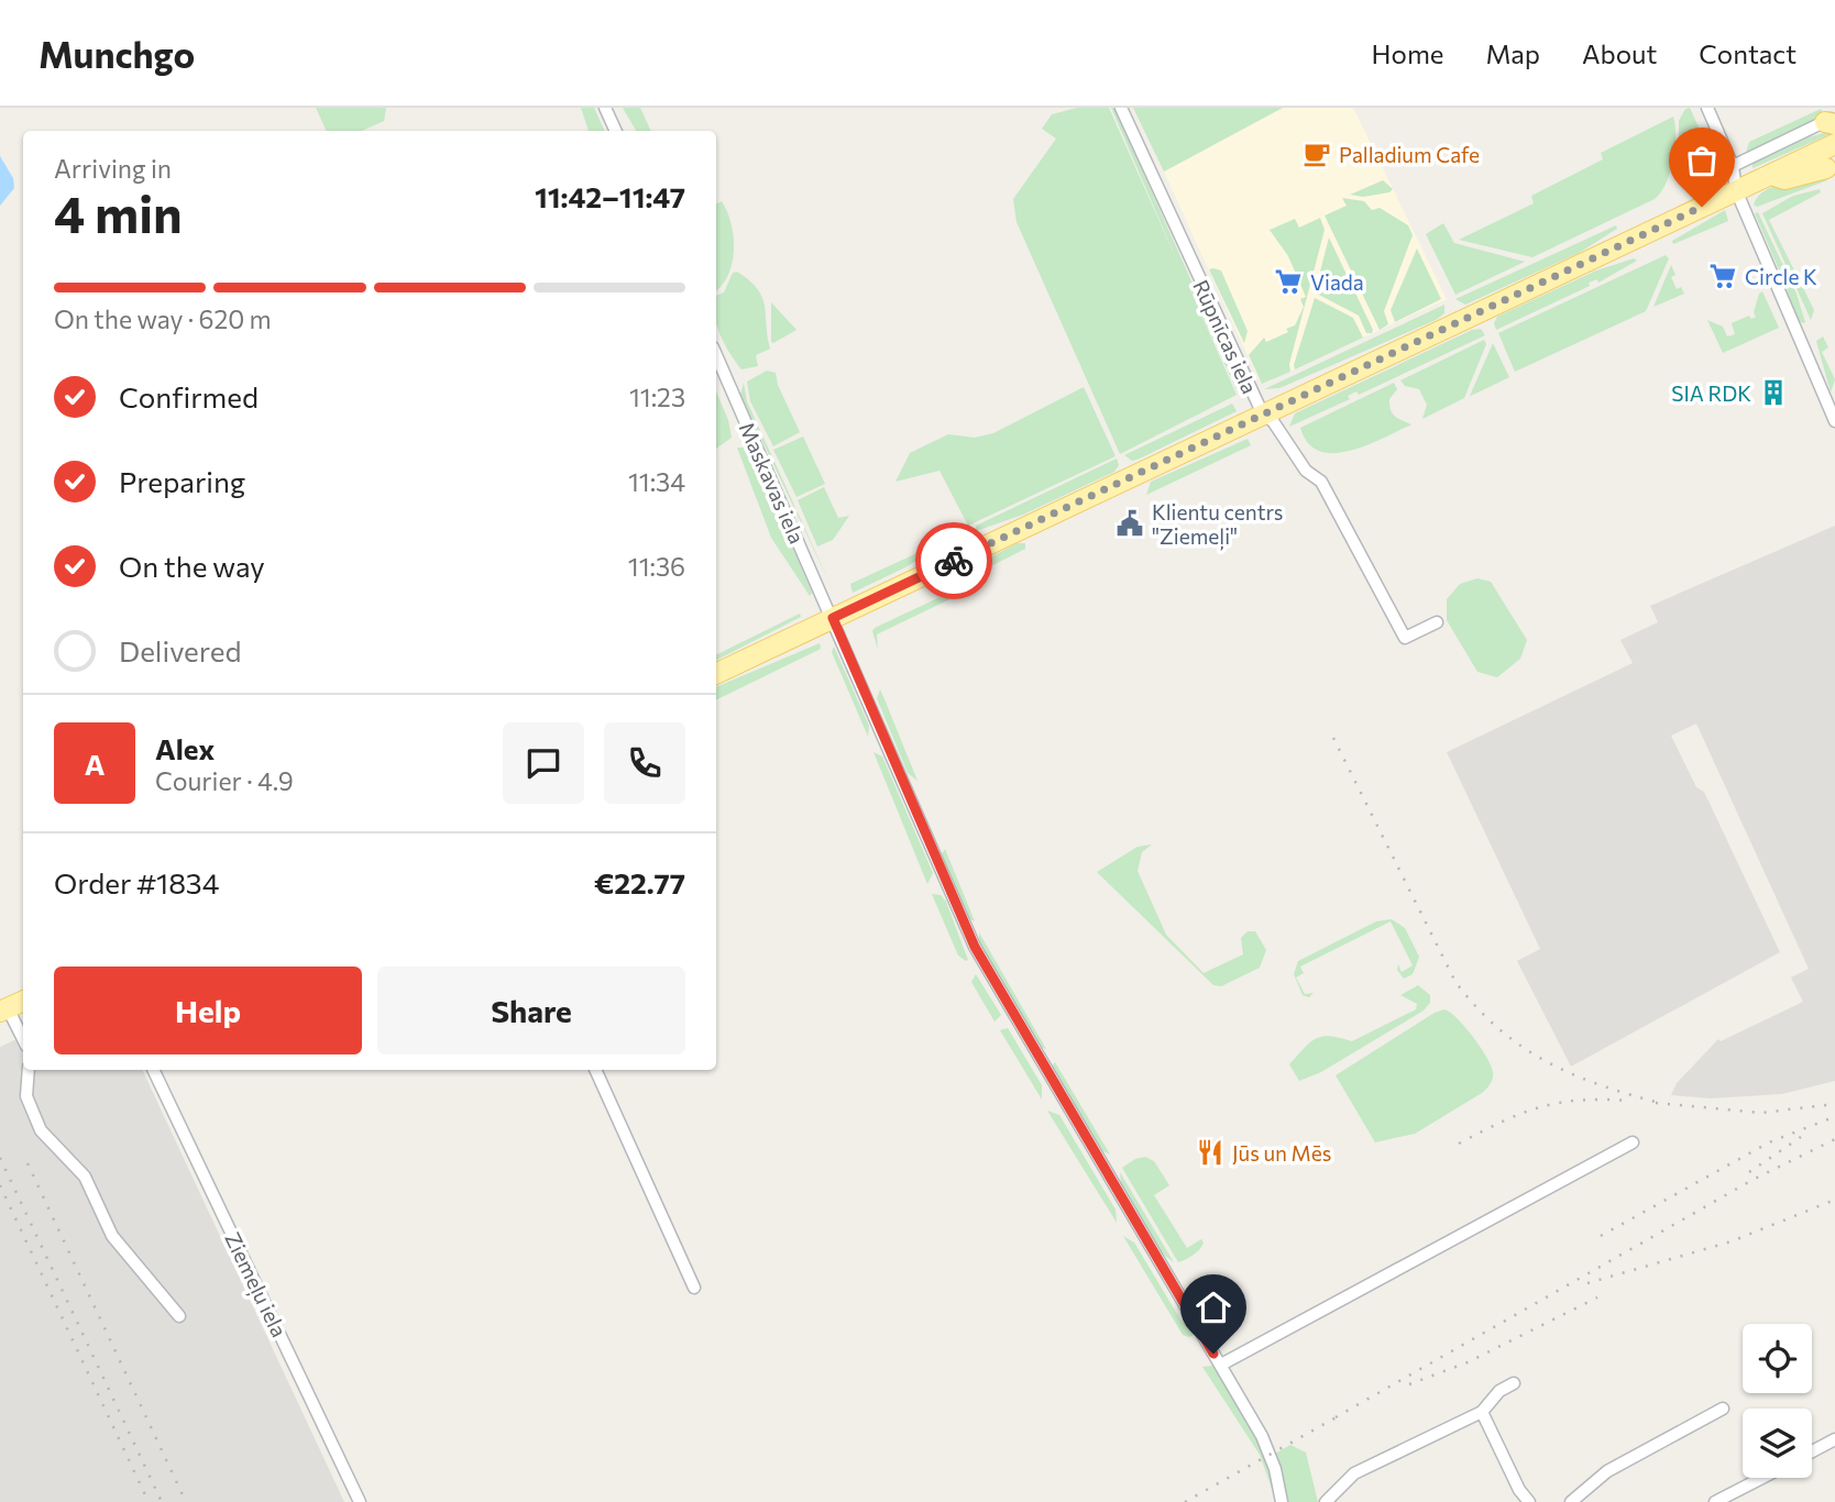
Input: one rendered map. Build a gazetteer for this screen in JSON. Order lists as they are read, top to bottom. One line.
{"streets":{"street":["Rūpnīcas iela","Maskavas iela","Ziemeļu iela"]},"places":{"cafe":["Palladium Cafe"],"supermarket":["Circle K","Viada"],"building":["SIA RDK"],"public building":["Klientu centrs \"Ziemeļi\""],"restaurant":["Jūs un Mēs"]},"page":{"header":"Munchgo","nav":["Home","Map","About","Contact"],"heading":["4 min","Arriving in","11:42–11:47"],"panel":["Alex","Courier · 4.9","Order #1834","€22.77"],"bar":"On the way · 620 m","list":[["Confirmed","11:23"],["Preparing","11:34"],["On the way","11:36"],"Delivered"],"round":"A","buttons":["Help","Share"]}}
